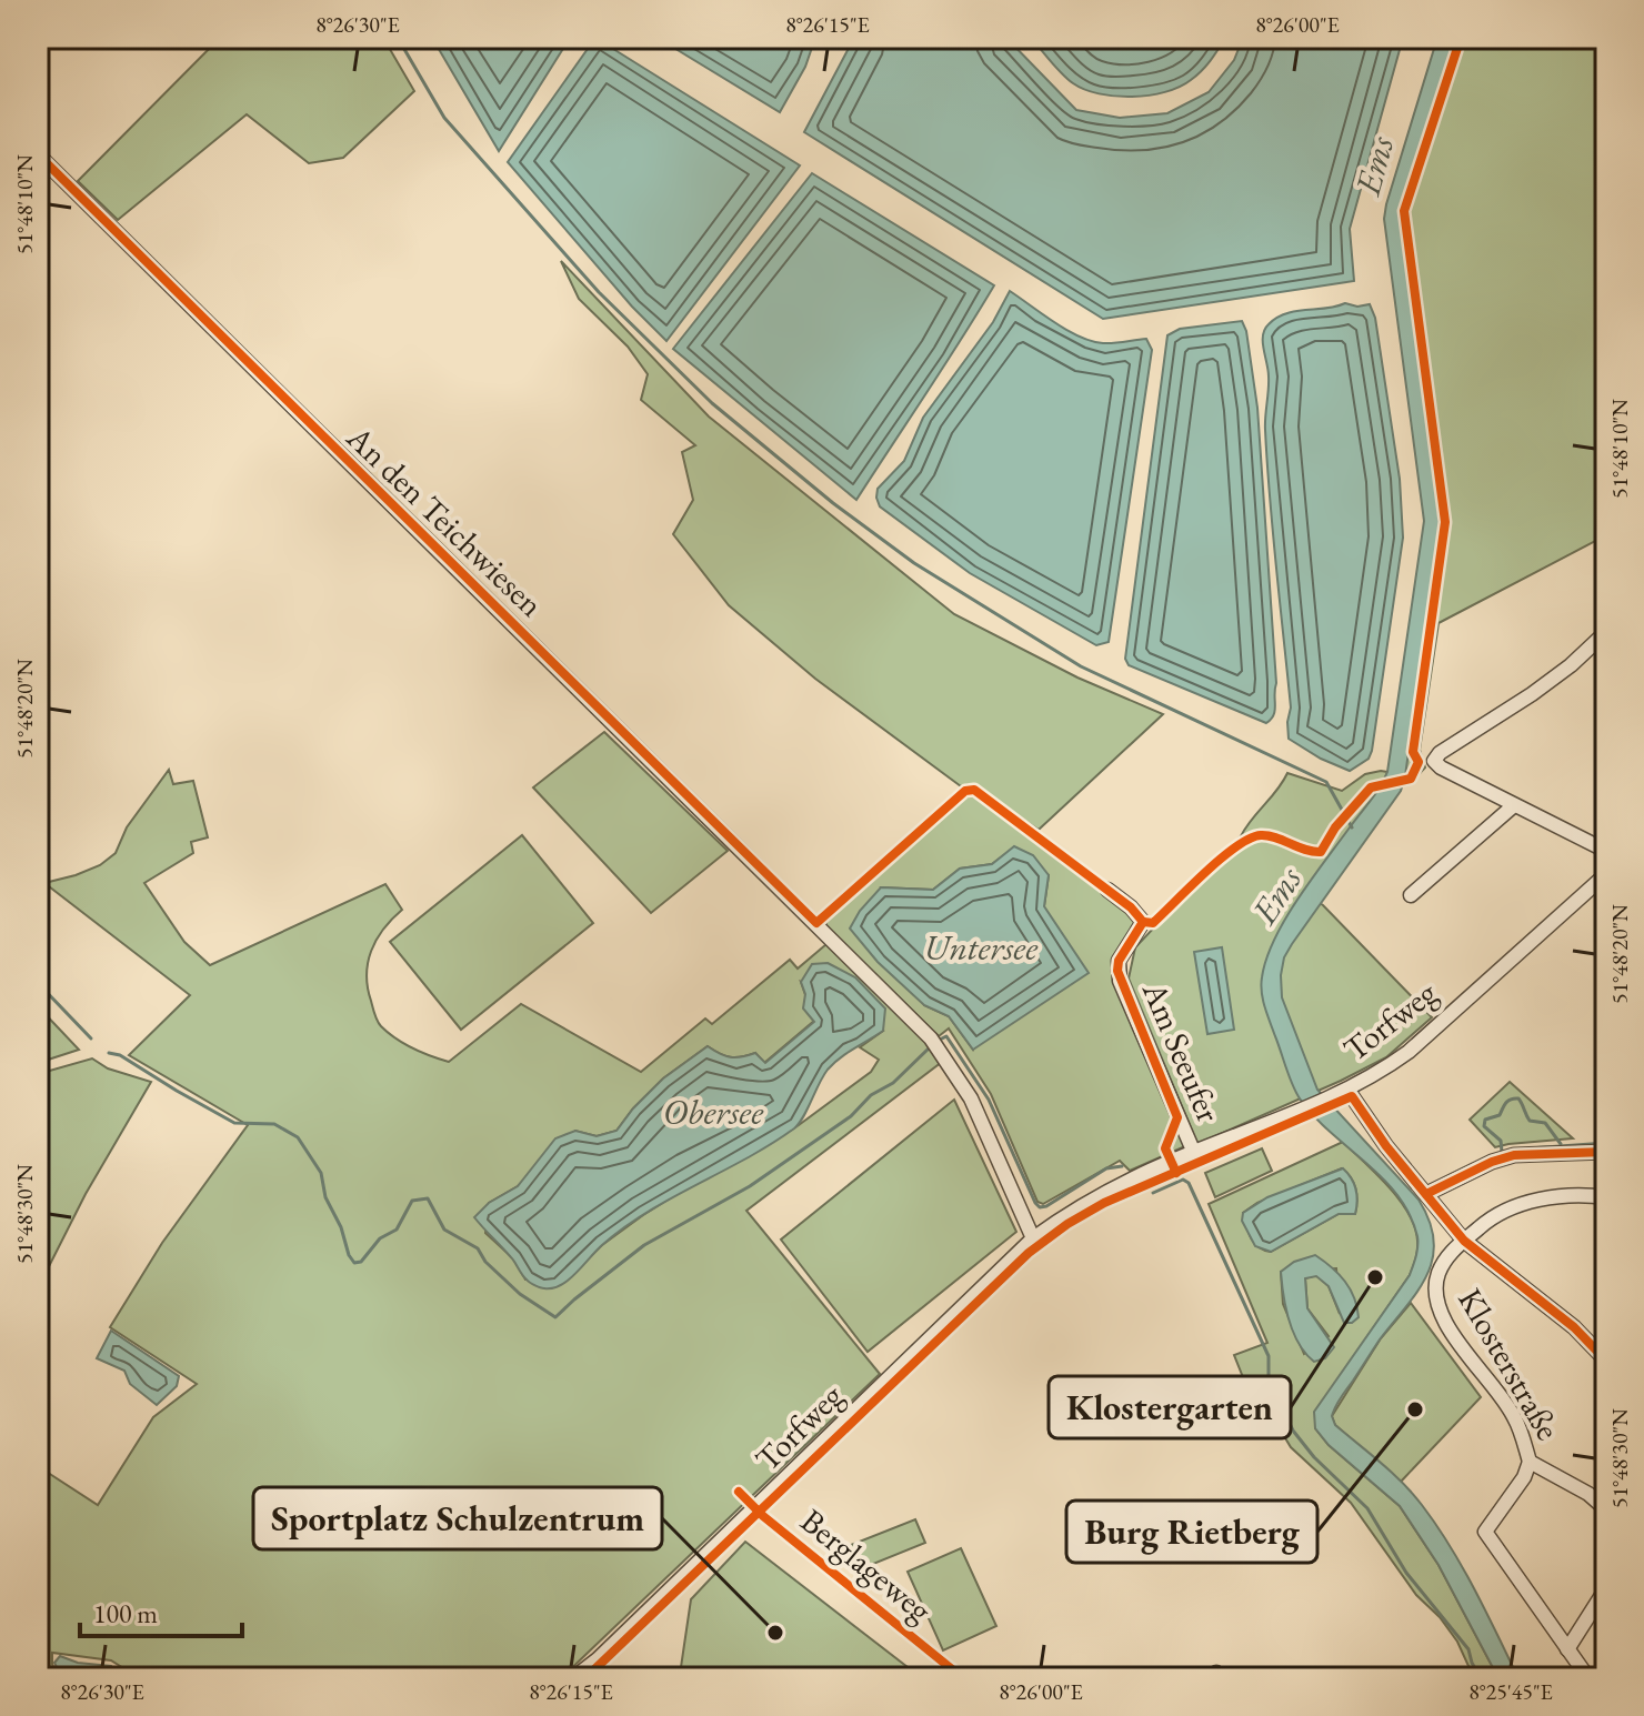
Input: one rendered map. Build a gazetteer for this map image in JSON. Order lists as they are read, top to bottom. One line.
{"streets":{"street":["An den Teichwiesen","Torfweg","Am Seeufer","Klosterstraße"],"cycle path":["Berglageweg"]},"crossings":[["An den Teichwiesen","Torfweg"],["Torfweg","Am Seeufer"],["Torfweg","Klosterstraße"]],"water":["Ems","Untersee","Obersee"],"places":["Klostergarten","Burg Rietberg","Sportplatz Schulzentrum"],"scale_bar":"100 m","coordinates":["8°26'30\"E","8°26'15\"E","8°26'00\"E","51°48'10\"N","51°48'20\"N","51°48'30\"N","8°25'45\"E"]}
